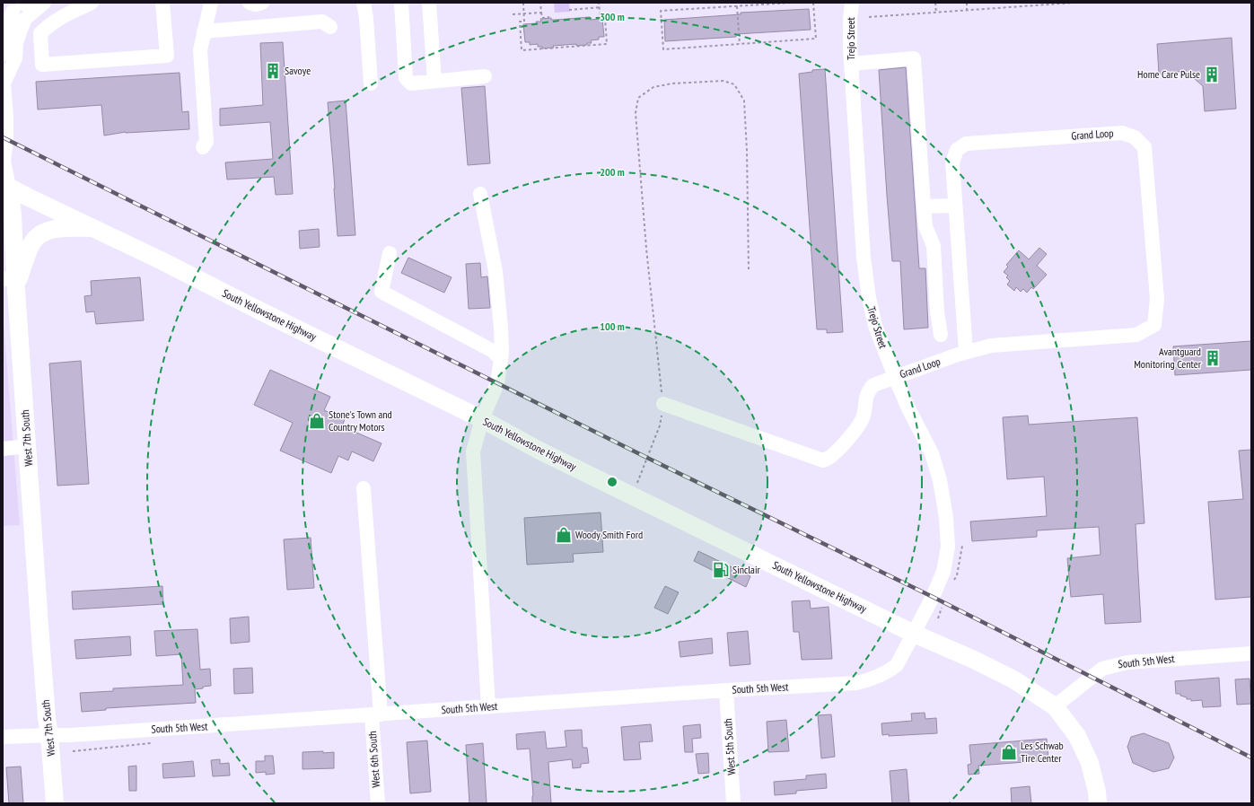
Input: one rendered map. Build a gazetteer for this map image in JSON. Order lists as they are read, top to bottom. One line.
{"streets":{"main road":["South Yellowstone Highway","West 7th South"],"street":["Trejo Street","Grand Loop","South 5th West","West 5th South","West 6th South"]},"crossings":[["Trejo Street","Grand Loop"],["Trejo Street","South Yellowstone Highway"],["Trejo Street","South 5th West"],["South Yellowstone Highway","West 7th South"],["South Yellowstone Highway","South 5th West"],["West 7th South","South 5th West"],["South 5th West","West 5th South"],["South 5th West","West 6th South"]],"places":{"building":["Savoye","Home Care Pulse","Avantguard Monitoring Center"],"shop":["Stone's Town and Country Motors","Woody Smith Ford","Les Schwab Tire Center"],"fuel station":["Sinclair"]},"rings":["300 m","200 m","100 m"]}
